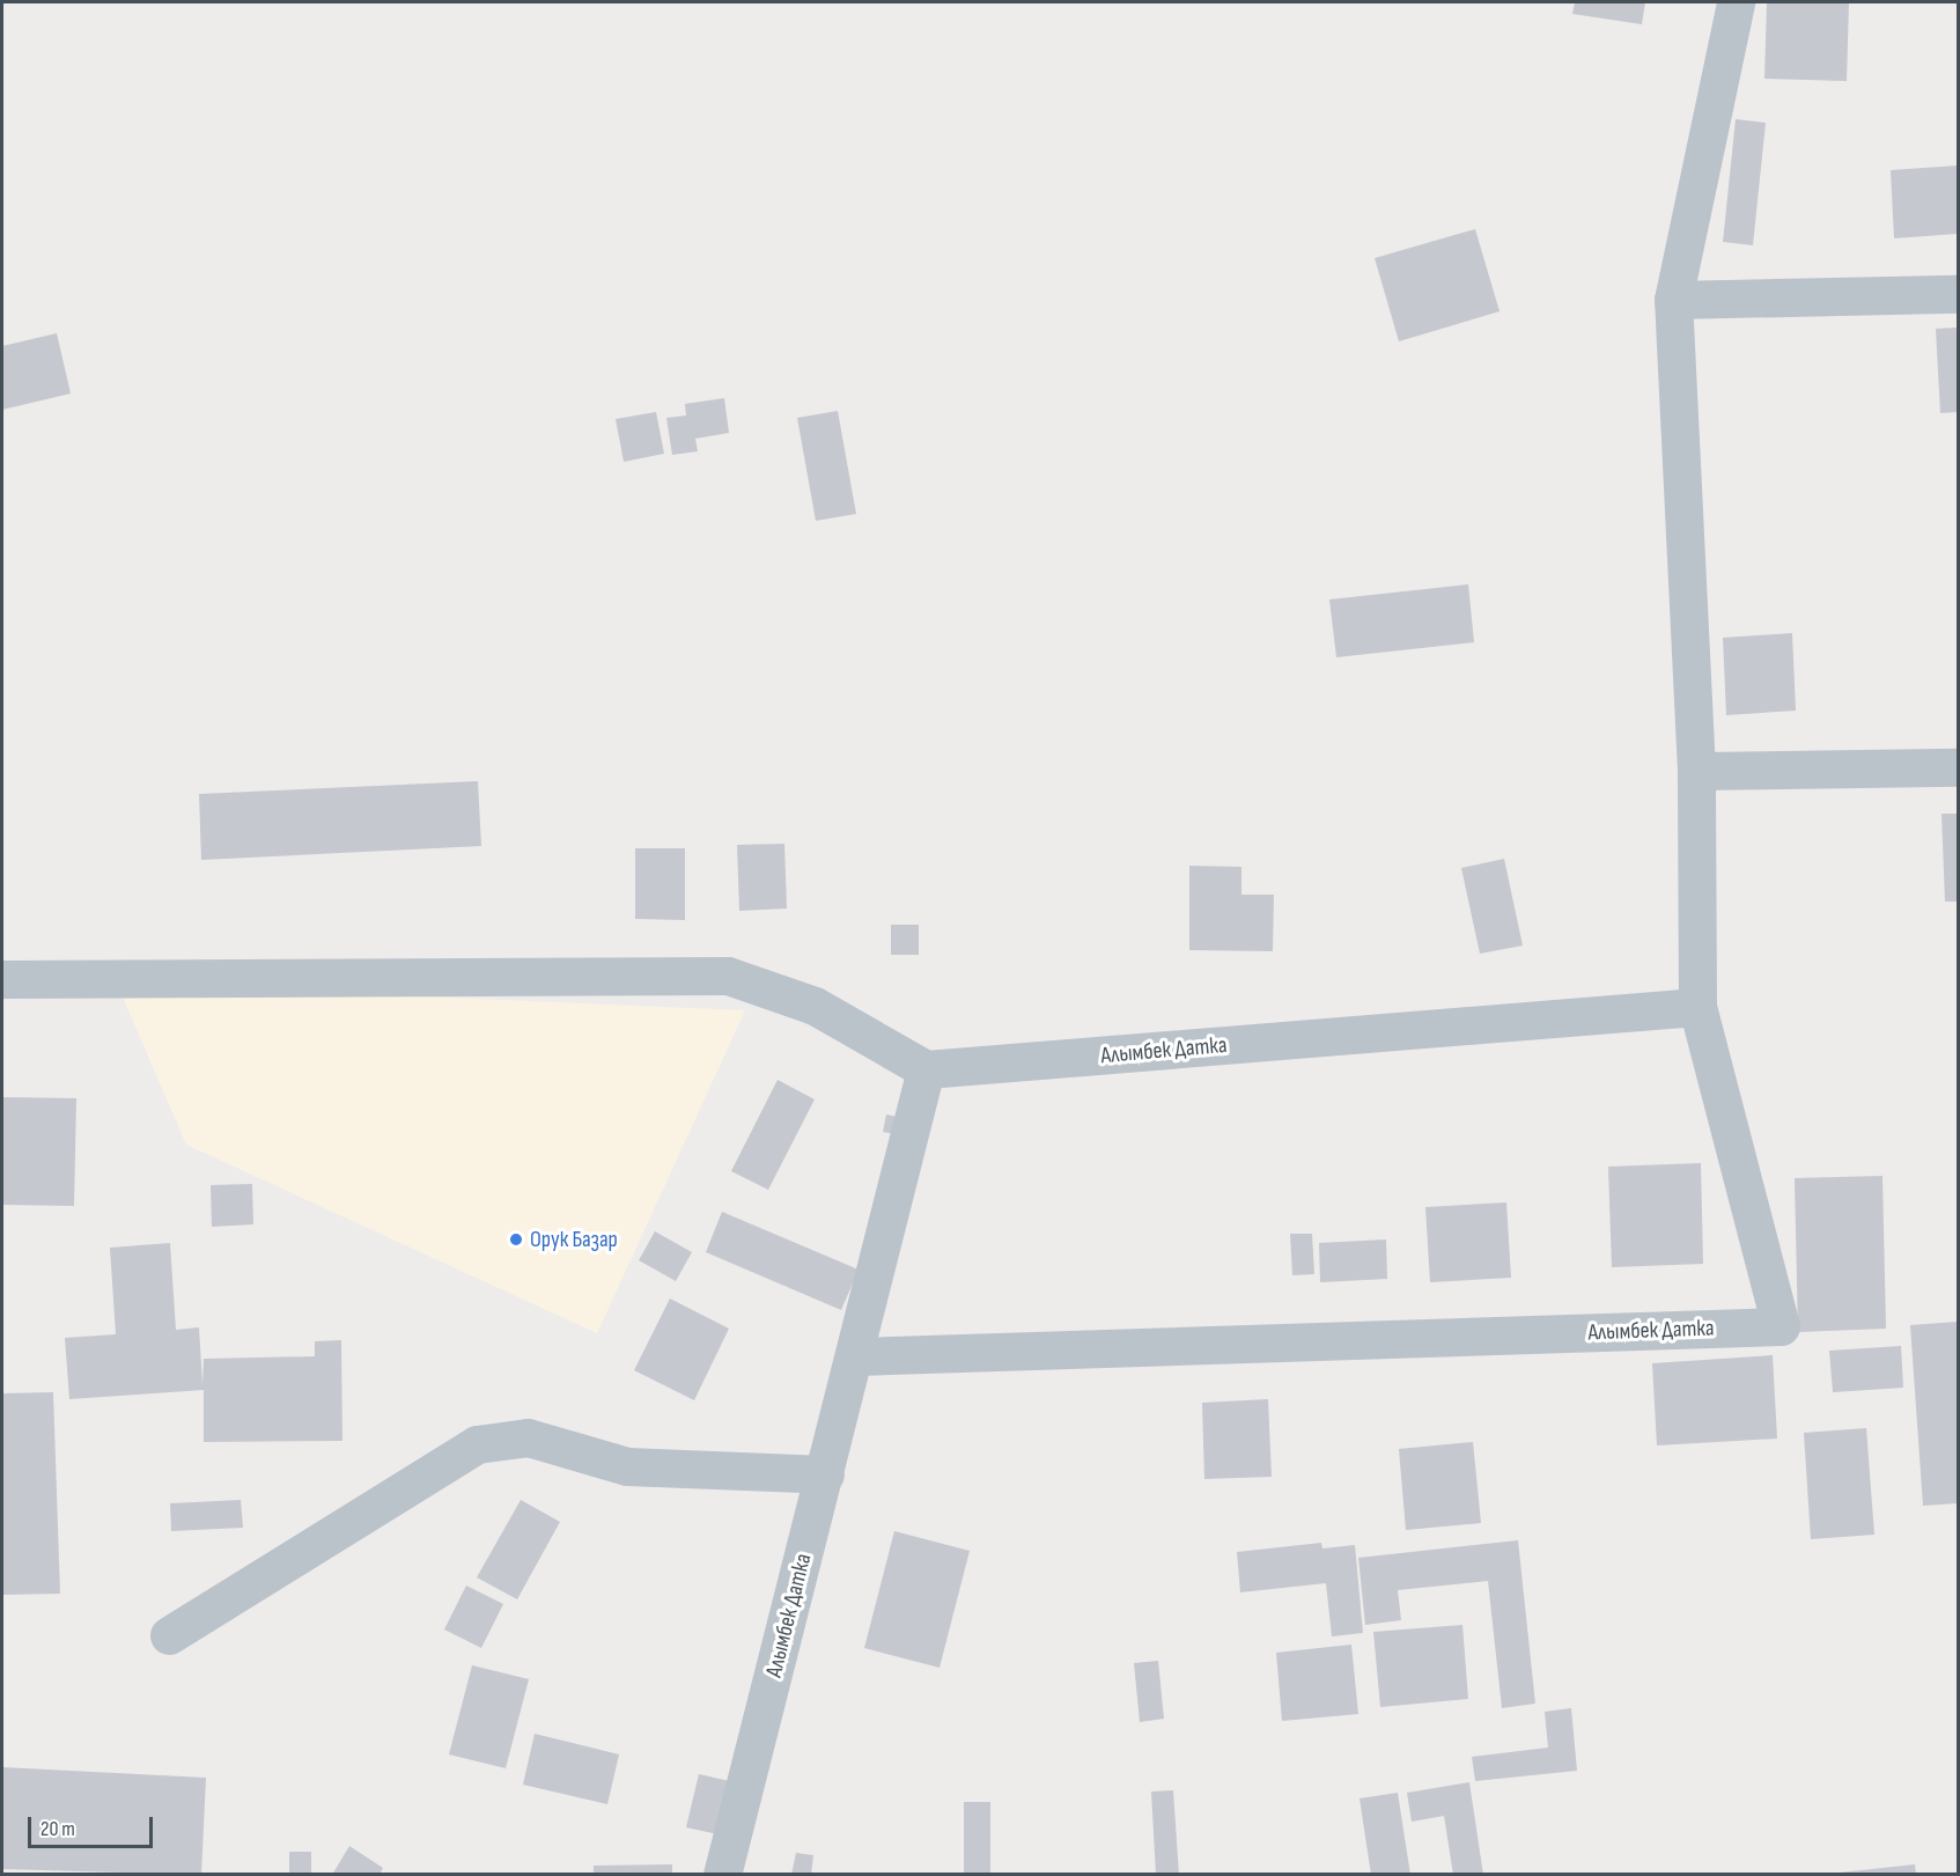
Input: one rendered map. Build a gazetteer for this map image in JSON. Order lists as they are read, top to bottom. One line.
{"streets":{"street":["Алымбек Датка"]},"places":["Орук Базар"],"scale_bar":"20 m"}
